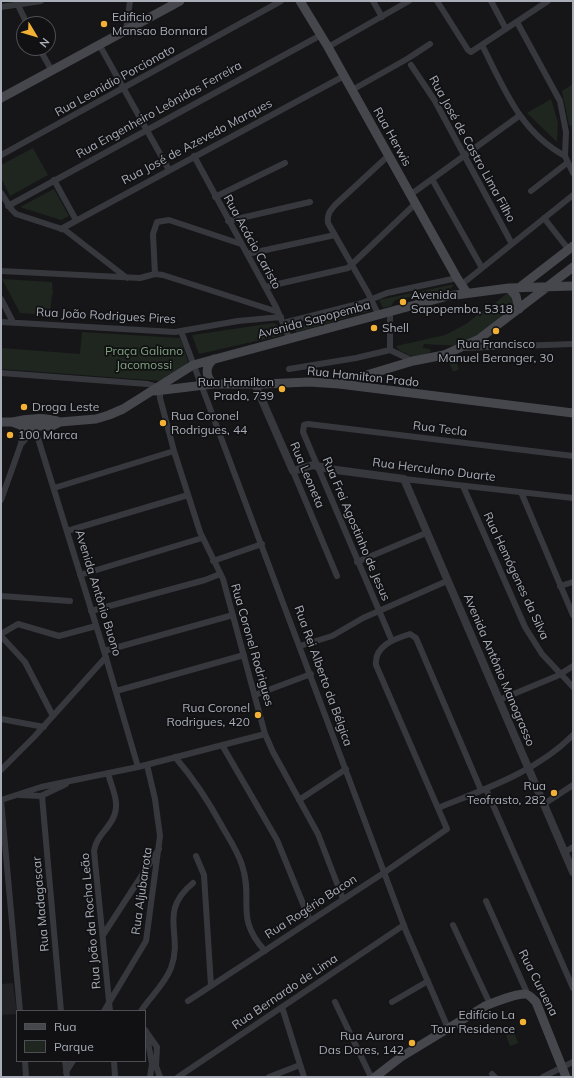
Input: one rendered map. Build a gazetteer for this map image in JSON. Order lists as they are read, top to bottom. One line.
{"streets":{"main road":["Rua Herwis","Avenida Sapopemba","Rua Hamilton Prado","Rua Curuena"],"street":["Rua Leonidio Porcionato","Rua Engenheiro Leônidas Ferreira","Rua José de Azevedo Marques","Rua José de Castro Lima Filho","Rua Acácio Caristo","Rua João Rodrigues Pires","Rua Tecla","Rua Herculano Duarte","Rua Leoneta","Rua Frei Agostinho de Jesus","Rua Hemógenes da Silva","Avenida Antônio Buono","Rua Coronel Rodrigues","Avenida Antônio Manograsso","Rua Rei Alberto da Bélgica","Rua Aljubarrota","Rua Madagascar","Rua Rogério Bacon","Rua João da Rocha Leão","Rua Bernardo de Lima"]},"crossings":[["Rua Engenheiro Leônidas Ferreira","Rua Herwis"],["Rua Herwis","Rua José de Azevedo Marques"],["Rua Herwis","Rua João Rodrigues Pires"],["Rua Herwis","Avenida Sapopemba"],["Rua José de Azevedo Marques","Rua Acácio Caristo"],["Rua Acácio Caristo","Rua João Rodrigues Pires"],["Rua Acácio Caristo","Avenida Sapopemba"],["Rua João Rodrigues Pires","Avenida Sapopemba"],["Rua João Rodrigues Pires","Rua Rei Alberto da Bélgica"],["Avenida Sapopemba","Rua Hamilton Prado"],["Avenida Sapopemba","Avenida Antônio Buono"],["Avenida Sapopemba","Rua Coronel Rodrigues"],["Avenida Sapopemba","Rua Rei Alberto da Bélgica"],["Rua Hamilton Prado","Rua Leoneta"],["Rua Hamilton Prado","Rua Coronel Rodrigues"],["Rua Hamilton Prado","Rua Rei Alberto da Bélgica"],["Rua Tecla","Rua Frei Agostinho de Jesus"],["Rua Herculano Duarte","Rua Leoneta"],["Rua Herculano Duarte","Rua Frei Agostinho de Jesus"],["Rua Herculano Duarte","Rua Hemógenes da Silva"],["Rua Herculano Duarte","Avenida Antônio Manograsso"],["Rua Coronel Rodrigues","Rua Rogério Bacon"],["Rua Rei Alberto da Bélgica","Rua Rogério Bacon"],["Rua Rei Alberto da Bélgica","Rua Bernardo de Lima"],["Rua Aljubarrota","Rua João da Rocha Leão"]],"parks":["Praça Galiano Jacomossi"],"places":["Edificio Mansao Bonnard","Avenida Sapopemba, 5318","Shell","Rua Francisco Manuel Beranger, 30","Rua Hamilton Prado, 739","Droga Leste","Rua Coronel Rodrigues, 44","100 Marca","Rua Coronel Rodrigues, 420","Rua Teofrasto, 282","Edifício La Tour Residence","Rua Aurora Das Dores, 142"],"legend":["Rua","Parque"],"north":"bottom right"}
